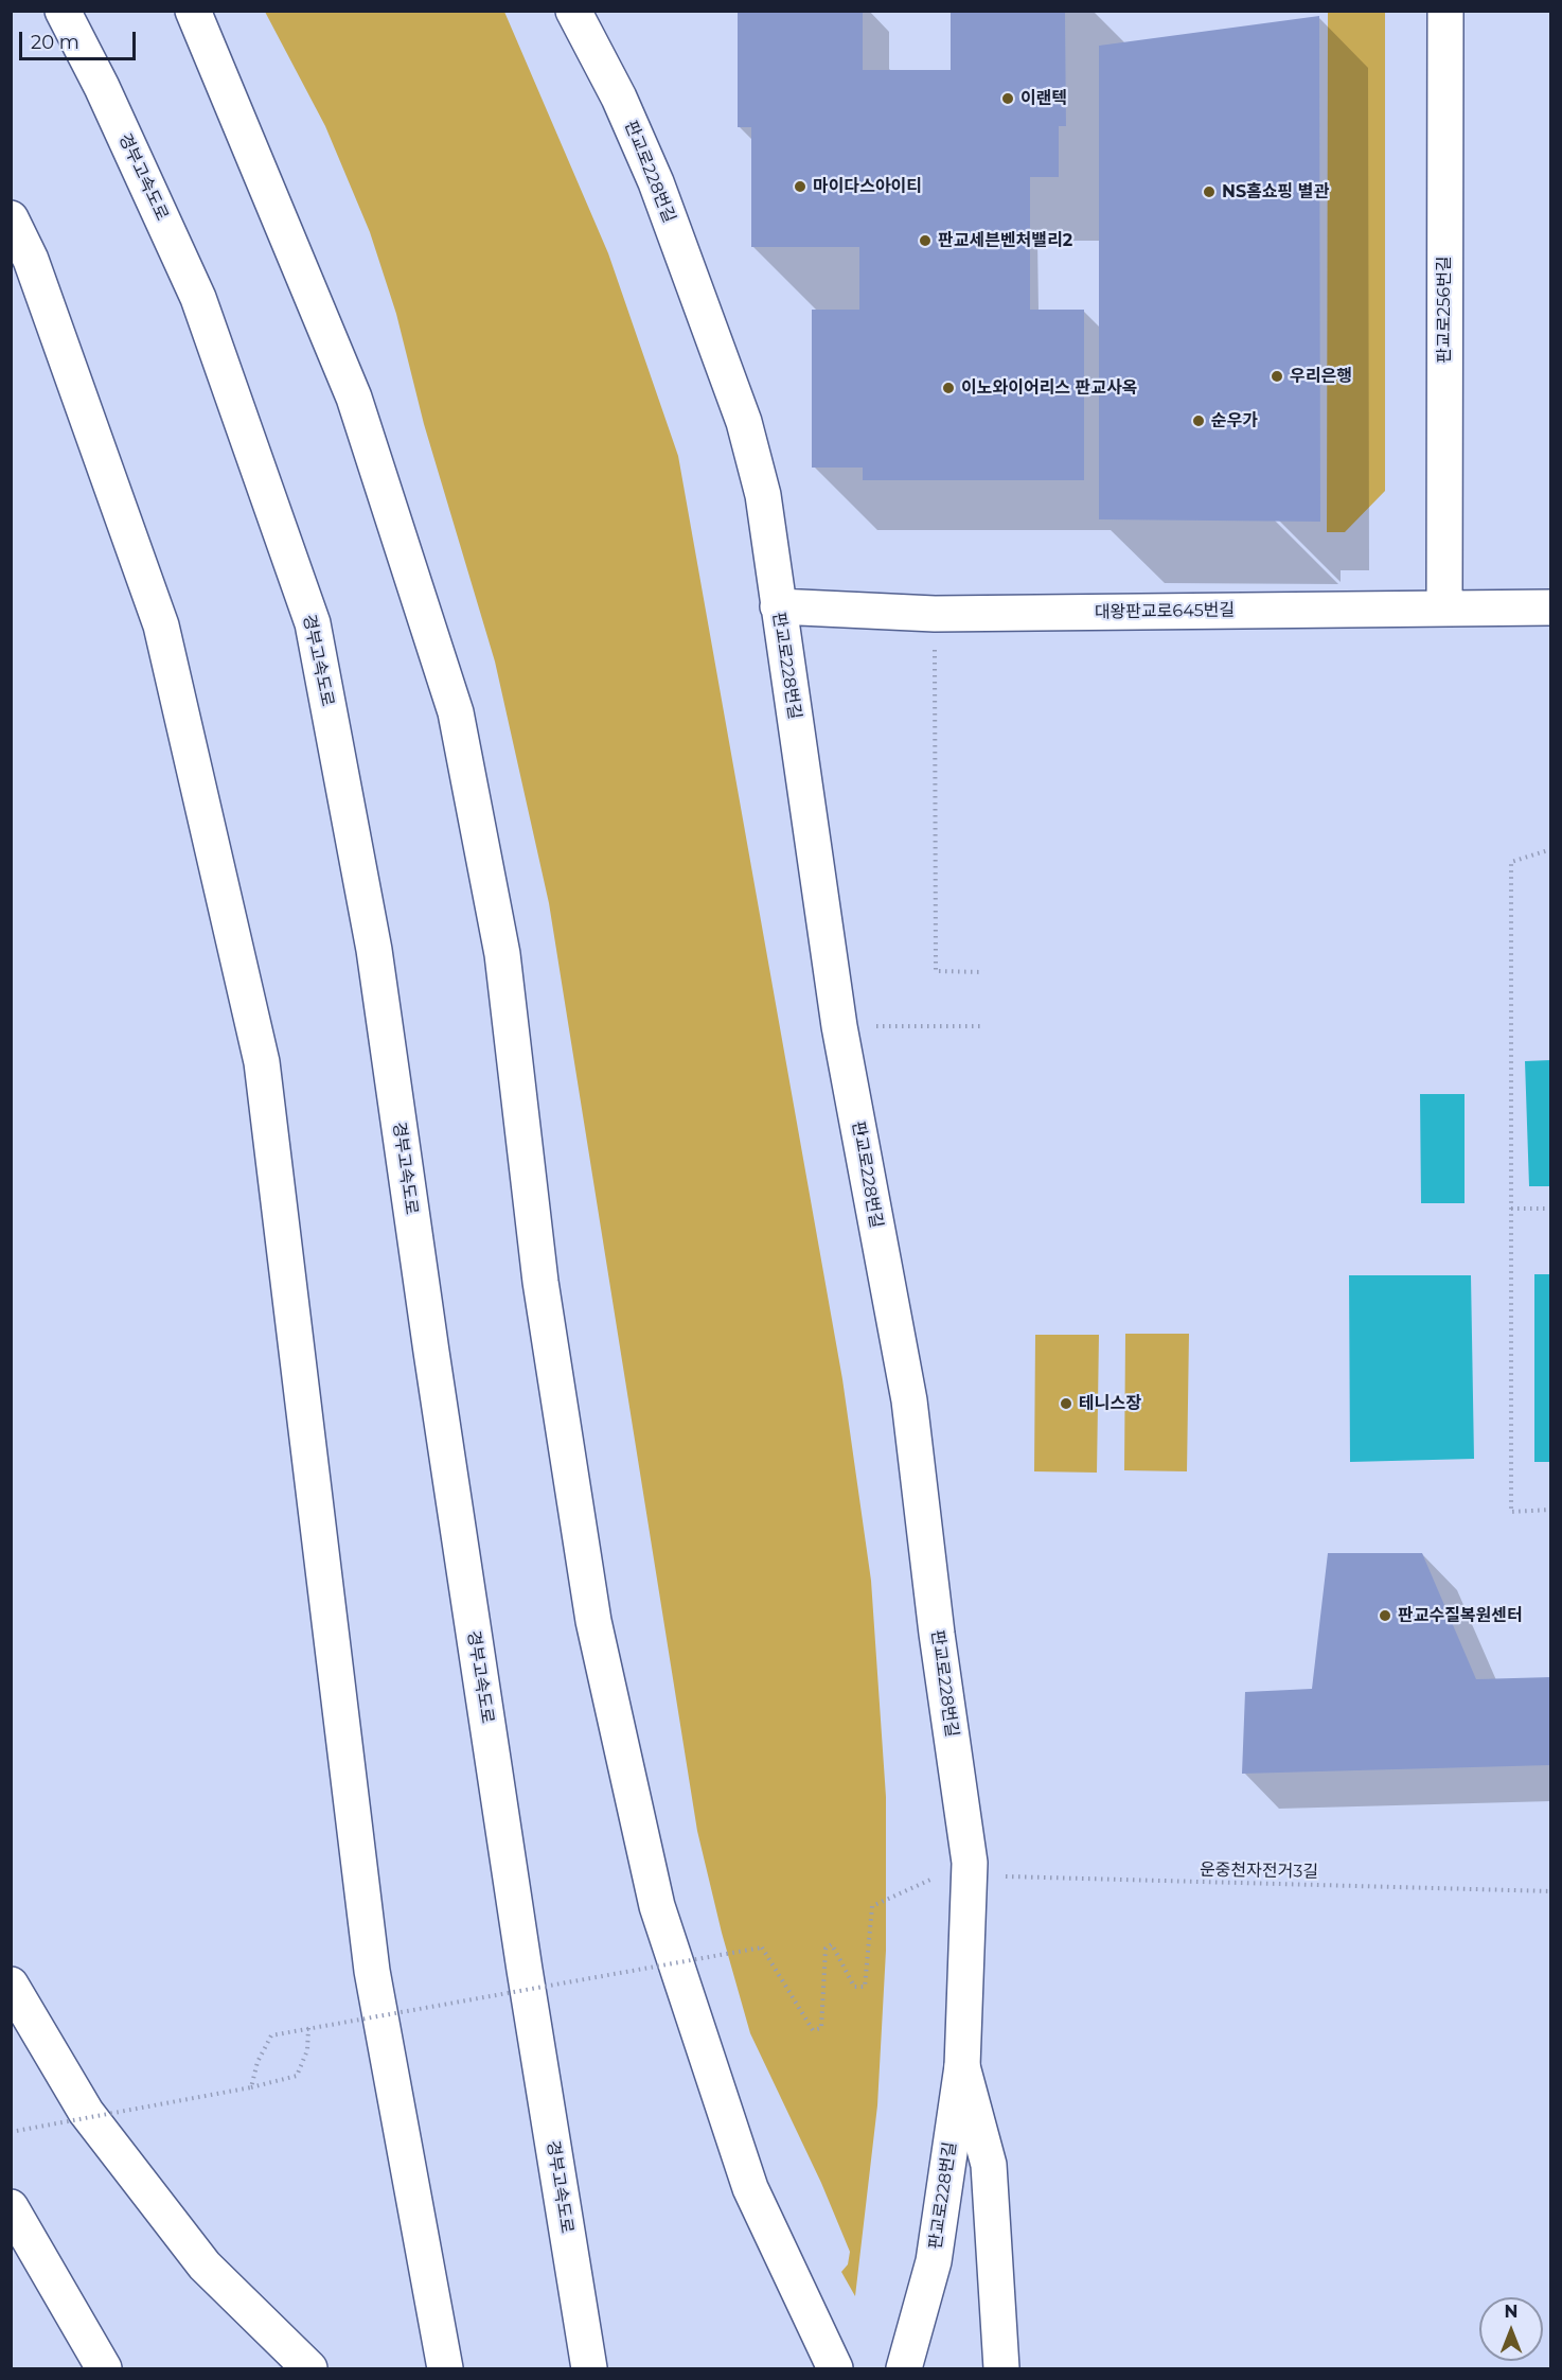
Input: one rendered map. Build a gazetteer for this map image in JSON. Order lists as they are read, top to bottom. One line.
{"streets":{"main road":["판교로228번길","경부고속도로","판교로256번길","대왕판교로645번길"],"path":["운중천자전거3길"]},"crossings":[["판교로228번길","대왕판교로645번길"],["판교로228번길","운중천자전거3길"],["판교로256번길","대왕판교로645번길"]],"places":["이랜텍","마이다스아이티","NS홈쇼핑 별관","판교세븐벤처밸리2","우리은행","이노와이어리스 판교사옥","순우가","테니스장","판교수질복원센터"],"scale_bar":"20 m","north":"top"}
